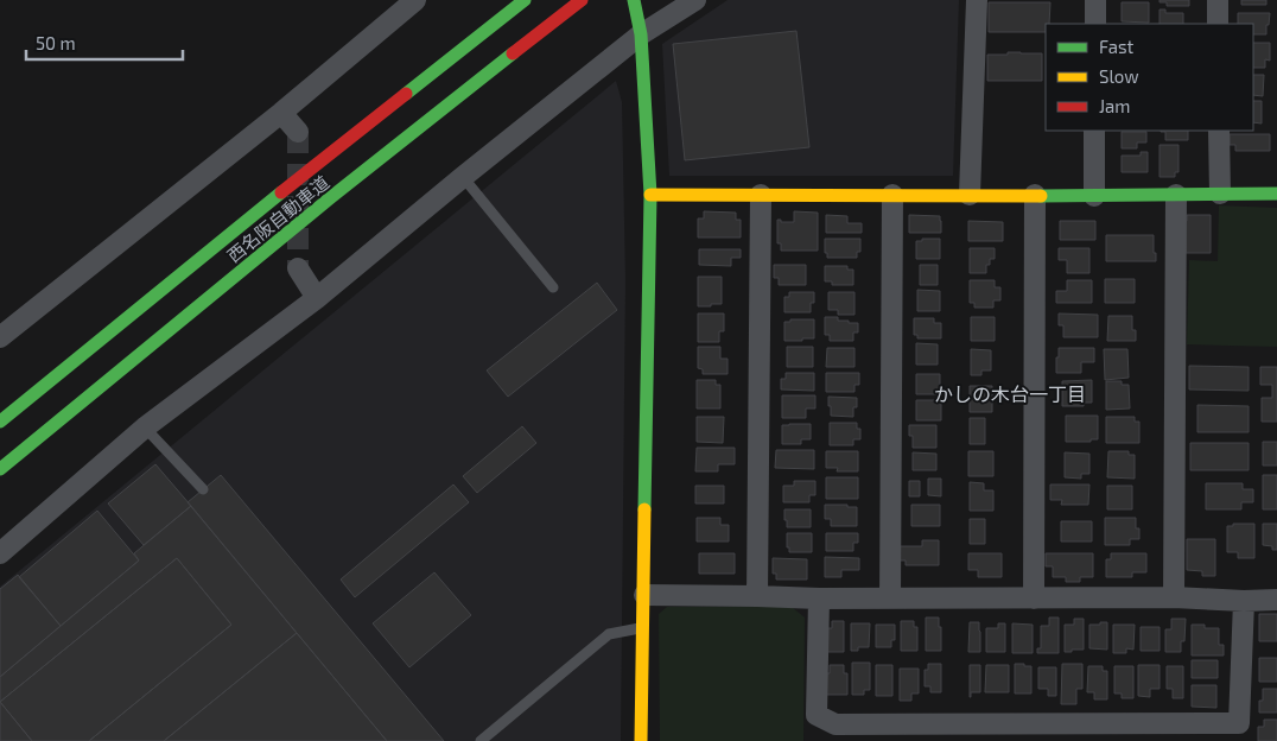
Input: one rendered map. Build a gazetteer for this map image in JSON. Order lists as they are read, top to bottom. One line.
{"streets":{"main road":["西名阪自動車道"]},"districts":["かしの木台一丁目"],"legend":["Fast","Slow","Jam"],"scale_bar":"50 m"}
